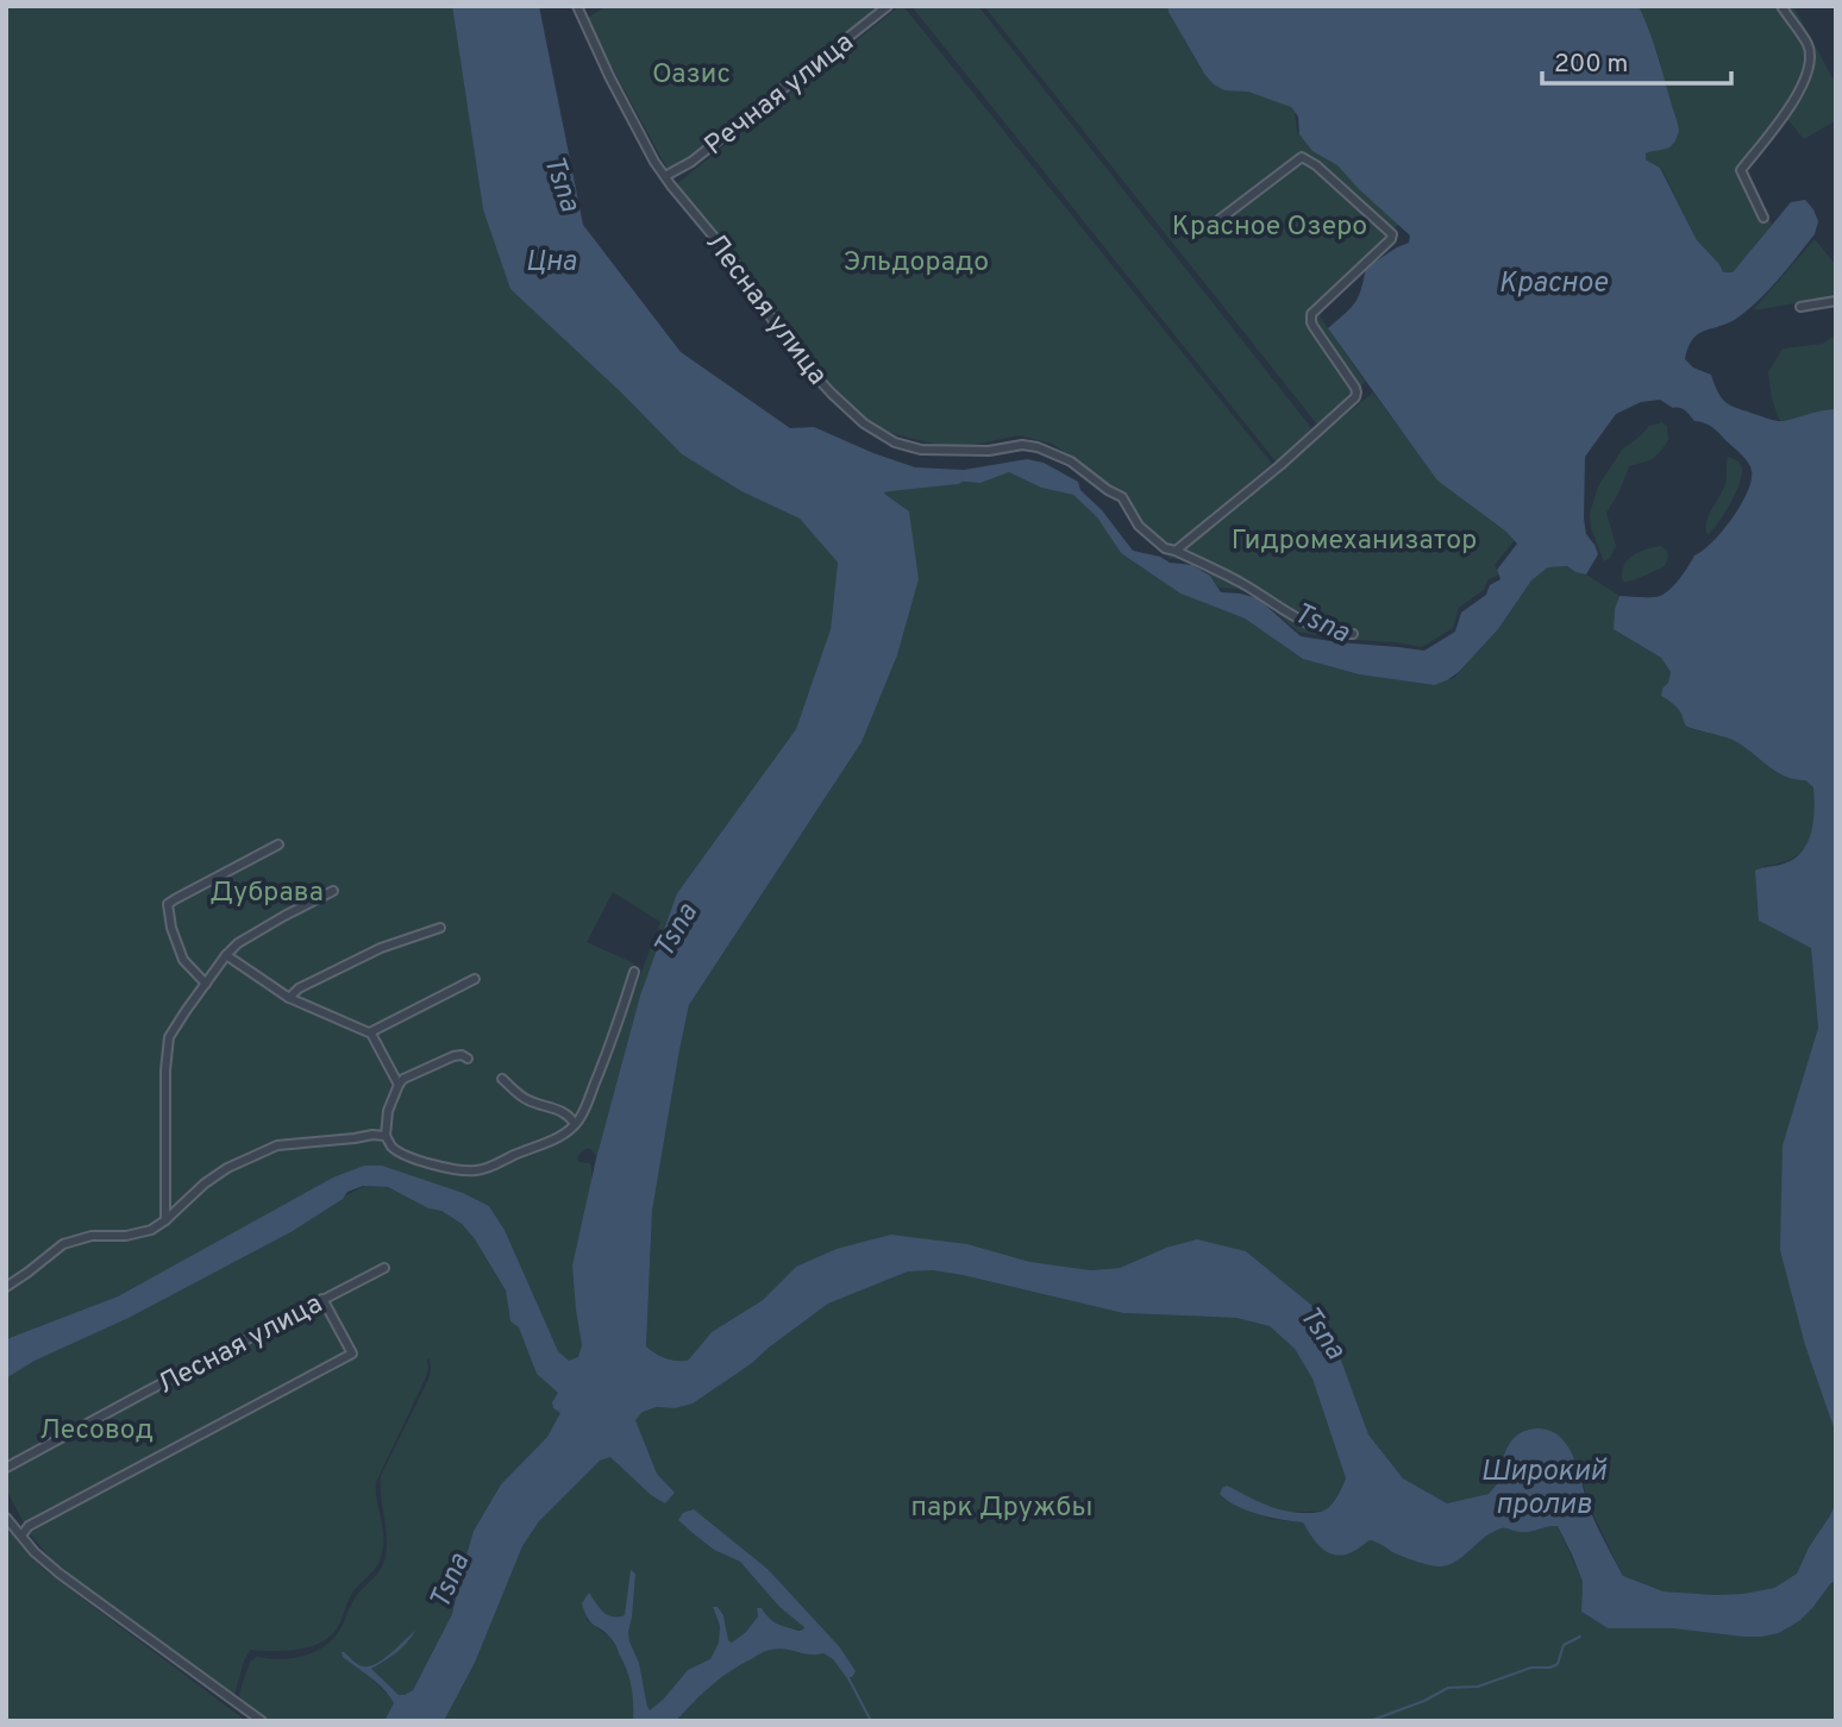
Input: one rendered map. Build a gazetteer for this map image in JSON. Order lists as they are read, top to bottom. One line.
{"streets":{"street":["Речная улица","Лесная улица"]},"crossings":[["Речная улица","Лесная улица"]],"water":["Tsna","Цна","Красное","Широкий пролив"],"parks":["Оазис","Красное Озеро","Эльдорадо","Гидромеханизатор","Дубрава","Лесовод","парк Дружбы"],"scale_bar":"200 m"}
